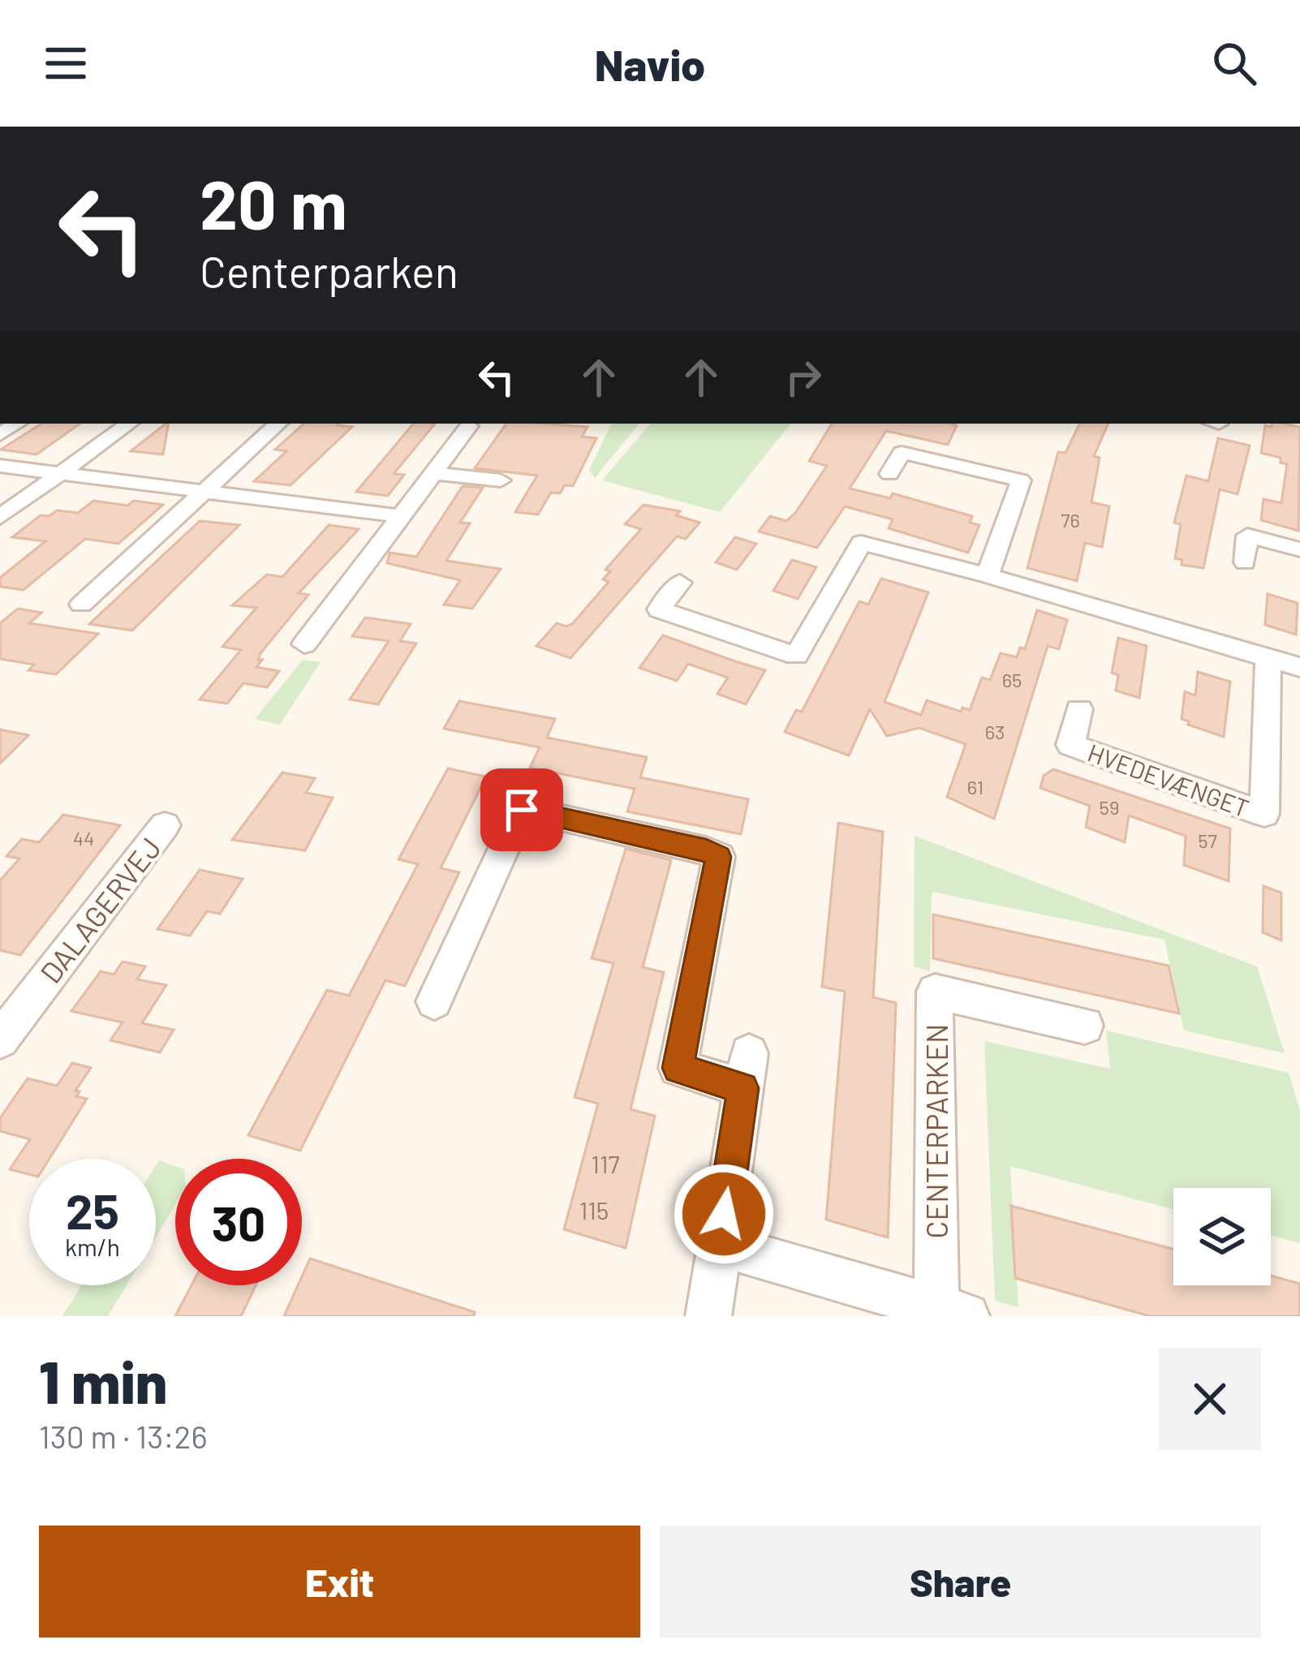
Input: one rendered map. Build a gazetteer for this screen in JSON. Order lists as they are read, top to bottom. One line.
{"streets":{"street":["HVEDEVÆNGET","DALAGERVEJ","CENTERPARKEN"]},"house_numbers":["76","65","63","61","59","44","57","117","115"],"page":{"header":"Navio","turn":["20 m","Centerparken"],"speed":"25 km/h","limit":"30","heading":["1 min","130 m · 13:26"],"buttons":["Exit","Share"]}}
